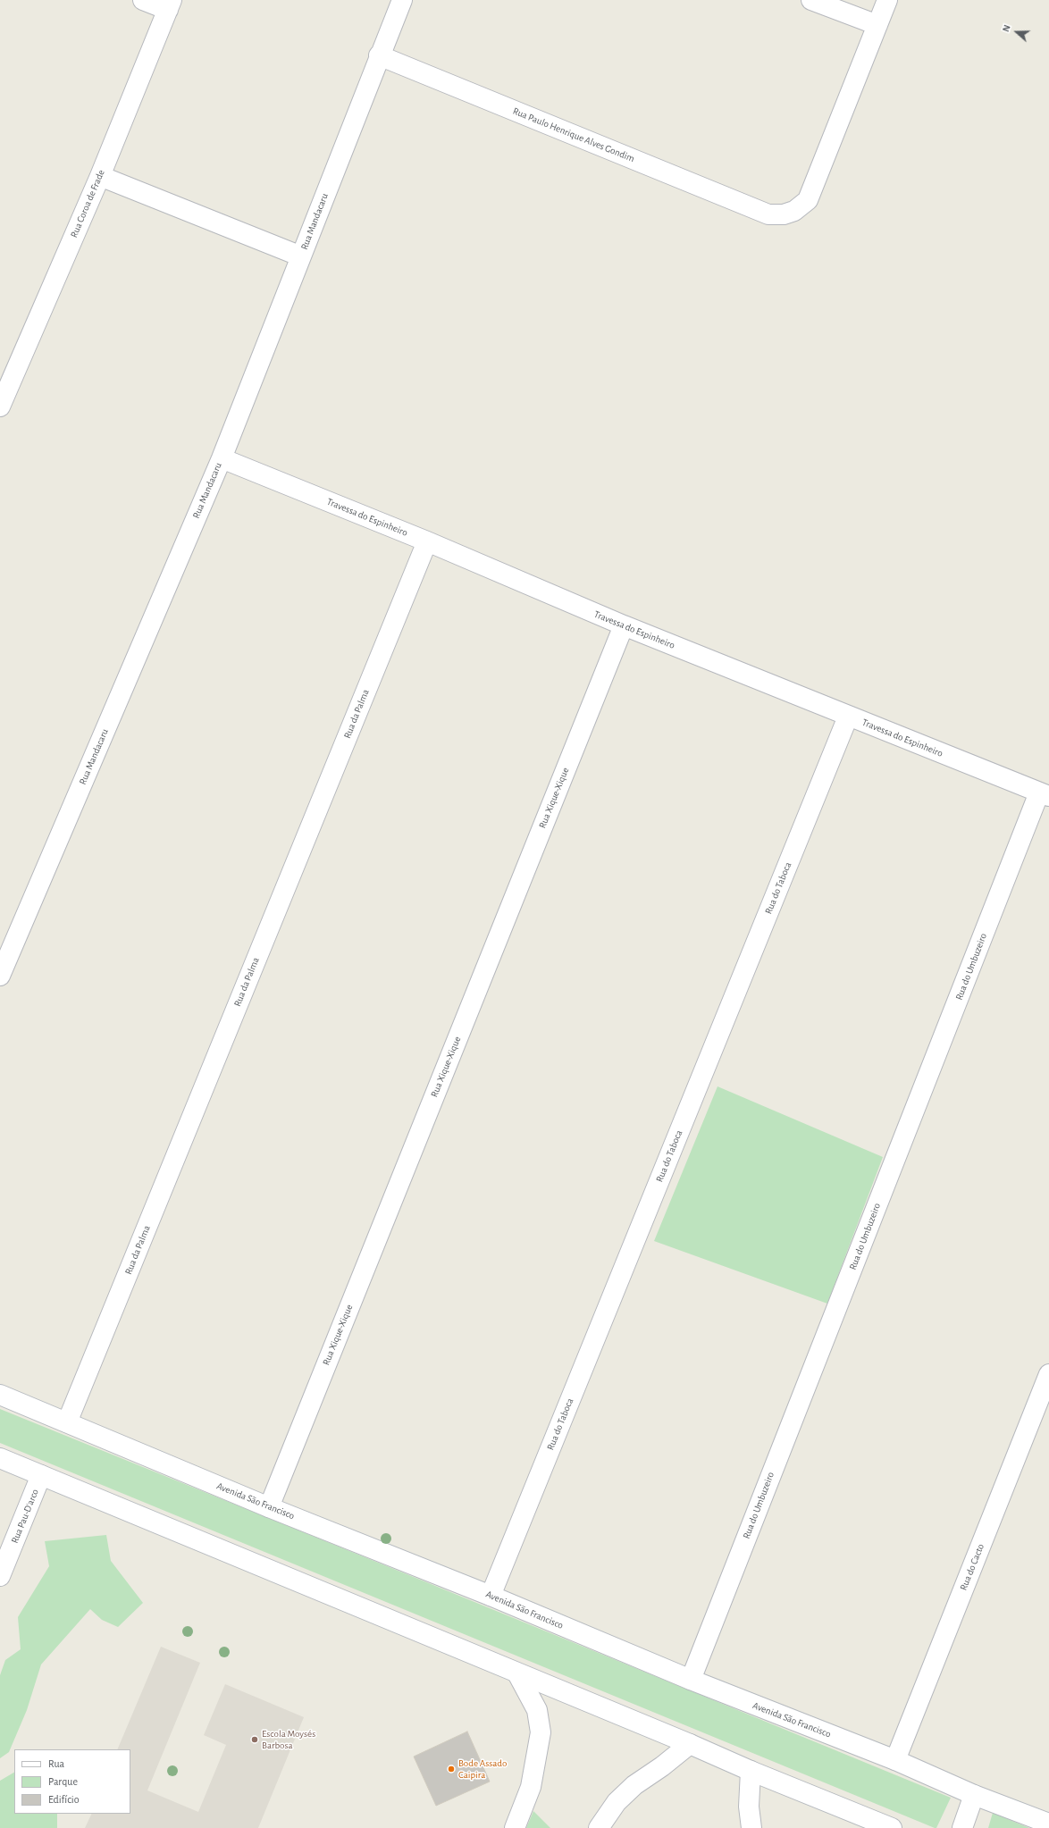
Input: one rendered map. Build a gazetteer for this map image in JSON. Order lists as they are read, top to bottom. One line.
{"streets":{"street":["Rua Paulo Henrique Alves Gondim","Rua Coroa de Frade","Rua Mandacaru","Travessa do Espinheiro","Rua da Palma","Rua Xique-Xique","Rua do Taboca","Rua do Umbuzeiro","Avenida São Francisco","Rua Pau-D'arco","Rua do Cacto"]},"crossings":[["Rua Paulo Henrique Alves Gondim","Rua Mandacaru"],["Rua Mandacaru","Travessa do Espinheiro"],["Travessa do Espinheiro","Rua da Palma"],["Travessa do Espinheiro","Rua Xique-Xique"],["Travessa do Espinheiro","Rua do Taboca"],["Travessa do Espinheiro","Rua do Umbuzeiro"],["Rua da Palma","Avenida São Francisco"],["Rua Xique-Xique","Avenida São Francisco"],["Rua do Taboca","Avenida São Francisco"],["Rua do Umbuzeiro","Avenida São Francisco"],["Avenida São Francisco","Rua do Cacto"]],"places":["Escola Moysés Barbosa","Bode Assado Caipira"],"legend":["Rua","Parque","Edifício"],"north":"left"}
